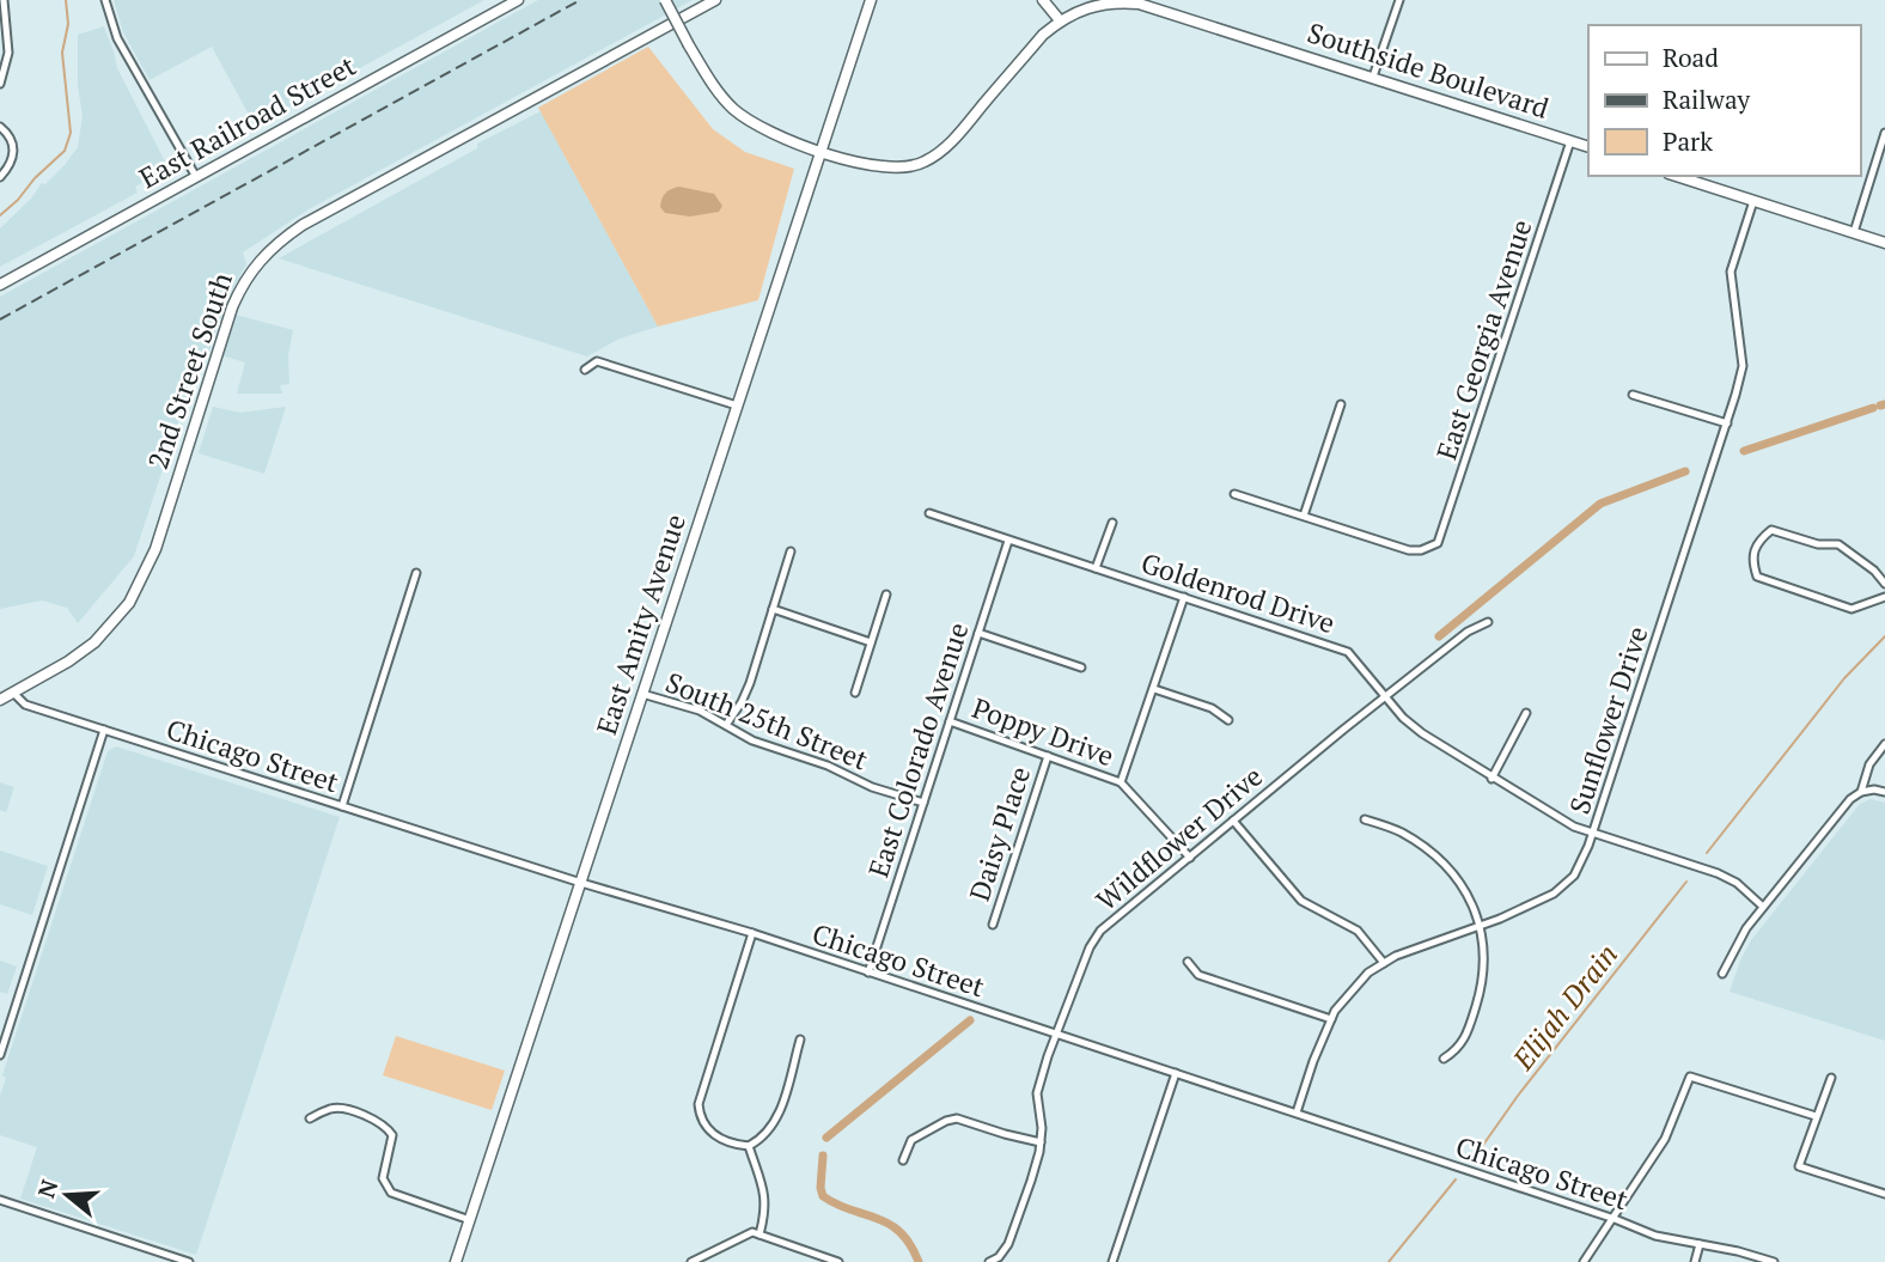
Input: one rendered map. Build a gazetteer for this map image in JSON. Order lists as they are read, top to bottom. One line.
{"streets":{"main road":["Southside Boulevard","East Railroad Street","2nd Street South","East Amity Avenue"],"street":["East Georgia Avenue","Goldenrod Drive","Sunflower Drive","South 25th Street","Poppy Drive","East Colorado Avenue","Chicago Street","Daisy Place","Wildflower Drive"]},"crossings":[["Southside Boulevard","East Georgia Avenue"],["2nd Street South","Chicago Street"],["Goldenrod Drive","Sunflower Drive"],["Goldenrod Drive","East Colorado Avenue"],["Goldenrod Drive","Wildflower Drive"],["East Amity Avenue","South 25th Street"],["East Amity Avenue","Chicago Street"],["Sunflower Drive","Chicago Street"],["South 25th Street","East Colorado Avenue"],["Poppy Drive","East Colorado Avenue"],["Poppy Drive","Daisy Place"],["Poppy Drive","Wildflower Drive"],["East Colorado Avenue","Chicago Street"],["Chicago Street","Wildflower Drive"]],"water":["Elijah Drain"],"legend":["Road","Railway","Park"],"north":"left"}
